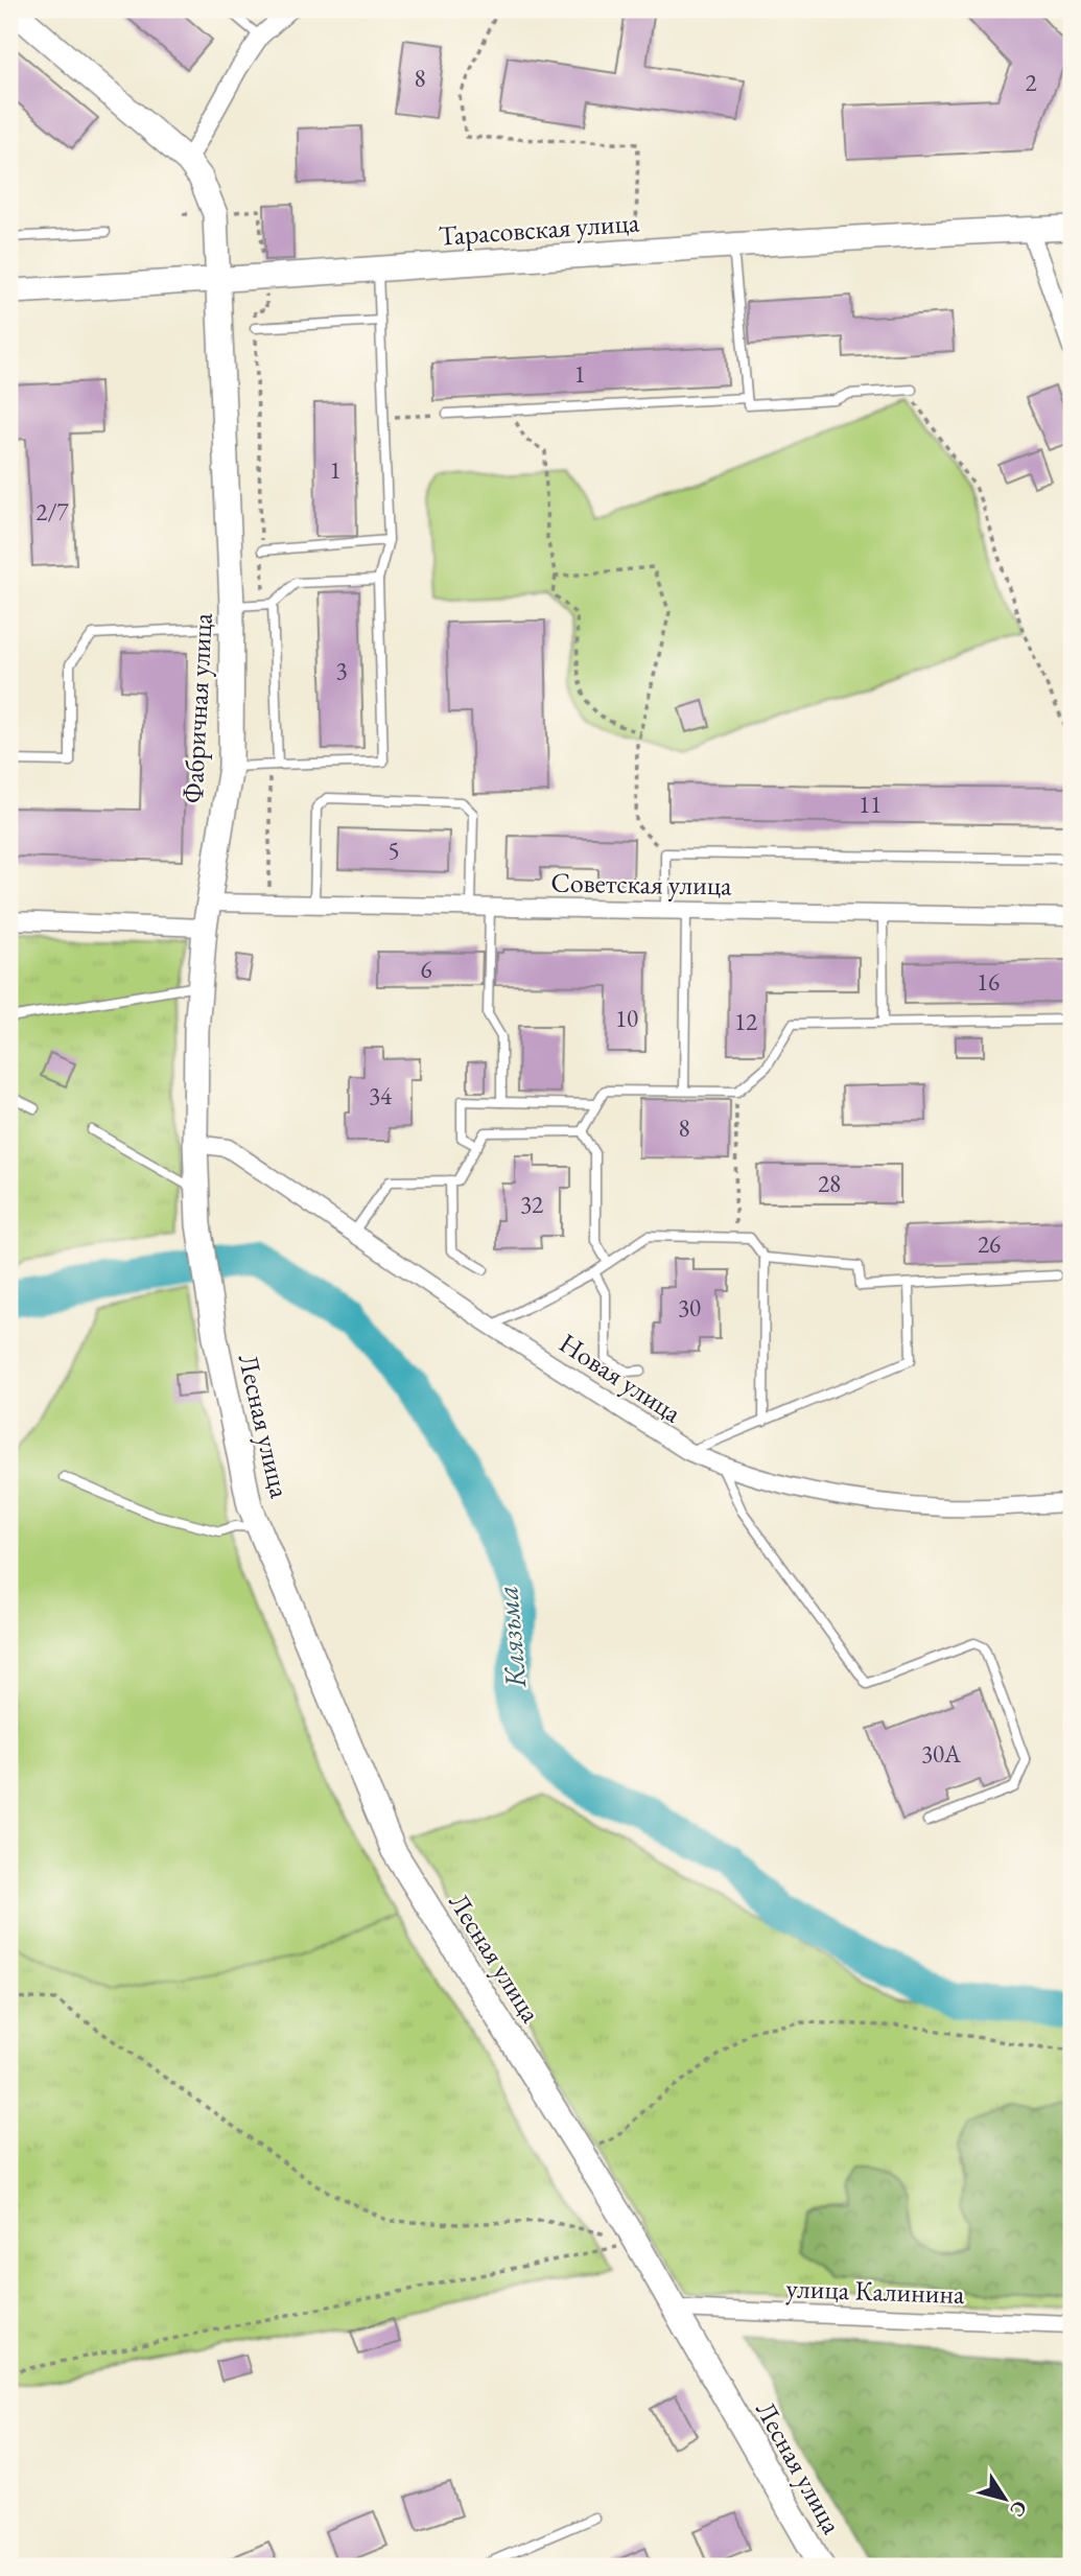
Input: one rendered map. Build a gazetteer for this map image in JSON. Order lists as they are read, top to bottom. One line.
{"streets":{"street":["Тарасовская улица","Фабричная улица","Советская улица","Новая улица","Лесная улица","улица Калинина"]},"crossings":[["Тарасовская улица","Фабричная улица"],["Фабричная улица","Советская улица"],["Фабричная улица","Новая улица"],["Фабричная улица","Лесная улица"],["Лесная улица","улица Калинина"]],"water":["Клязьма"],"house_numbers":["8","2","1","1","2/7","3","11","5","6","16","10","12","34","8","28","32","26","30","30А"],"north":"bottom right"}
